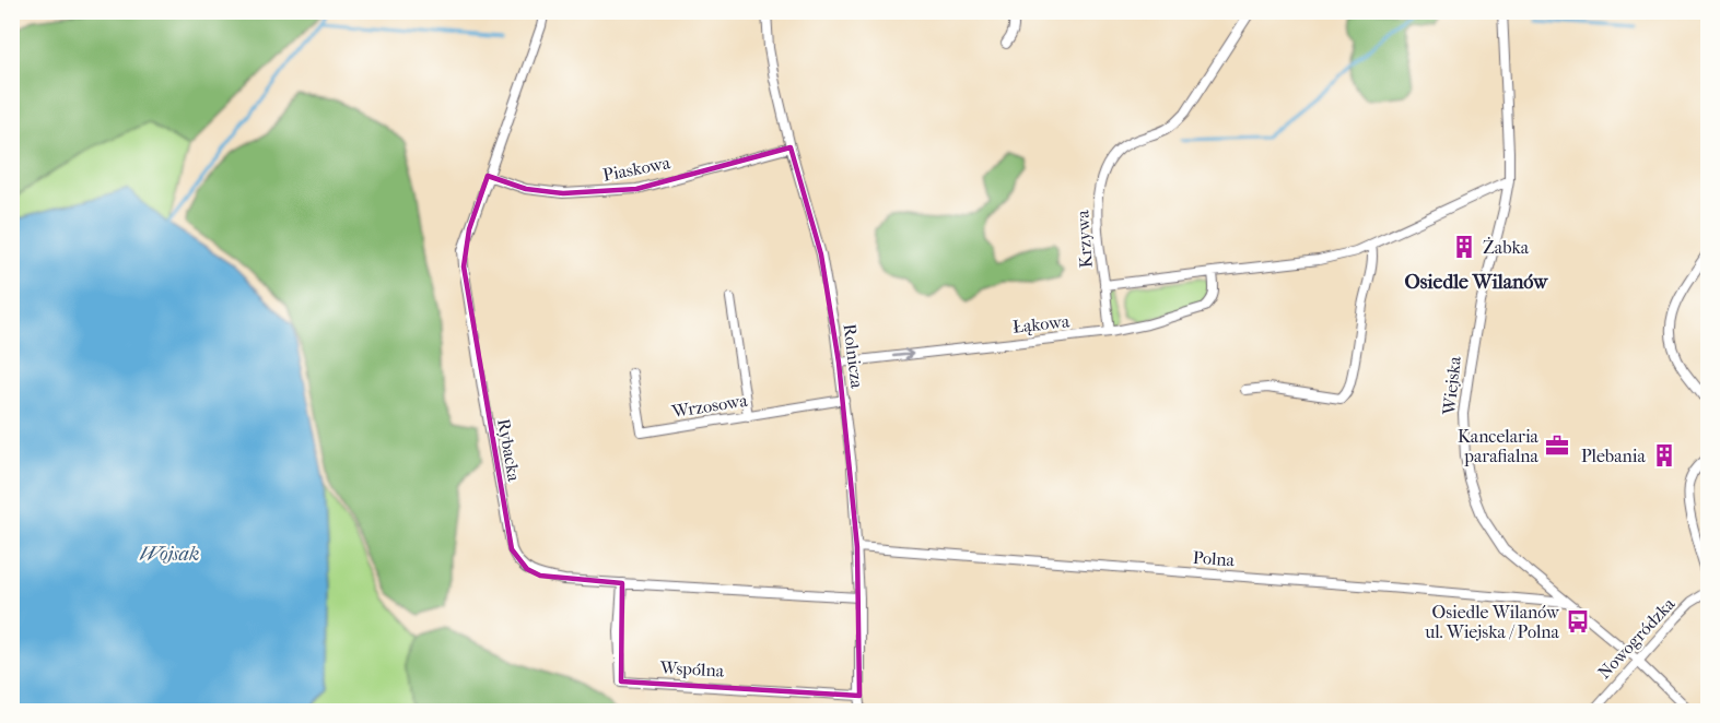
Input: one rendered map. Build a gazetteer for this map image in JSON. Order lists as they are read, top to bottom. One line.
{"streets":{"street":["Piaskowa","Krzywa","Łąkowa","Rolnicza","Wiejska","Wrzosowa","Rybacka","Polna","Nowogródzka","Wspólna"]},"crossings":[["Piaskowa","Rolnicza"],["Piaskowa","Rybacka"],["Krzywa","Łąkowa"],["Łąkowa","Rolnicza"],["Rolnicza","Wrzosowa"],["Rolnicza","Rybacka"],["Rolnicza","Polna"],["Rolnicza","Wspólna"],["Wiejska","Polna"],["Wiejska","Nowogródzka"],["Rybacka","Wspólna"]],"one_way":["Łąkowa"],"districts":["Osiedle Wilanów"],"water":["Wojsak"],"places":{"building":["Żabka","Plebania"],"office":["Kancelaria parafialna"],"bus stop":["Osiedle Wilanów ul. Wiejska / Polna"]}}
